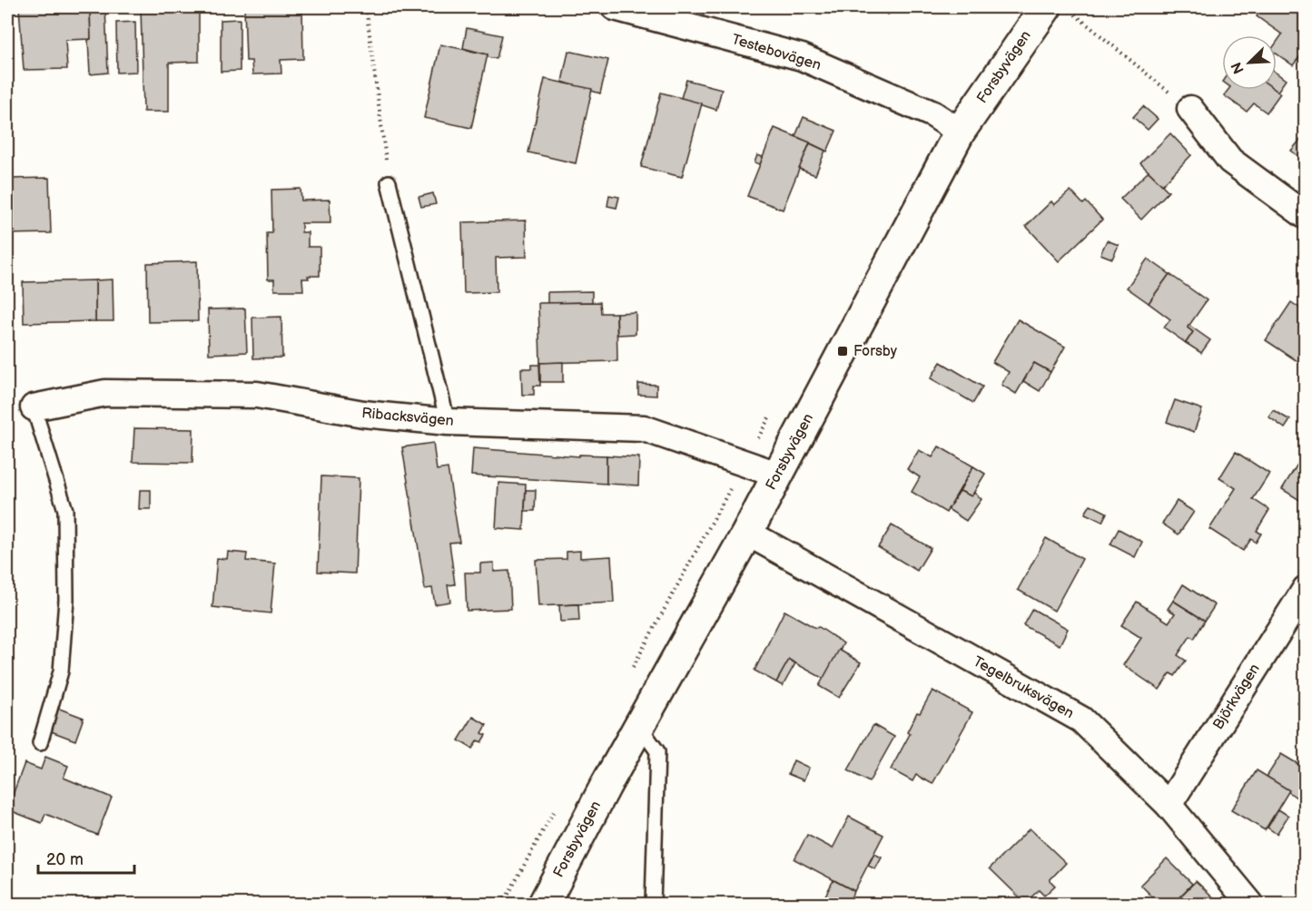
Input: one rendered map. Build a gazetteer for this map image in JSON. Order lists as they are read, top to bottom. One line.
{"streets":{"street":["Testebovägen","Forsbyvägen","Ribacksvägen","Tegelbruksvägen","Björkvägen"]},"crossings":[["Testebovägen","Forsbyvägen"],["Forsbyvägen","Ribacksvägen"],["Forsbyvägen","Tegelbruksvägen"],["Tegelbruksvägen","Björkvägen"]],"places":{"transit":["Forsby"]},"scale_bar":"20 m","north":"bottom left"}
